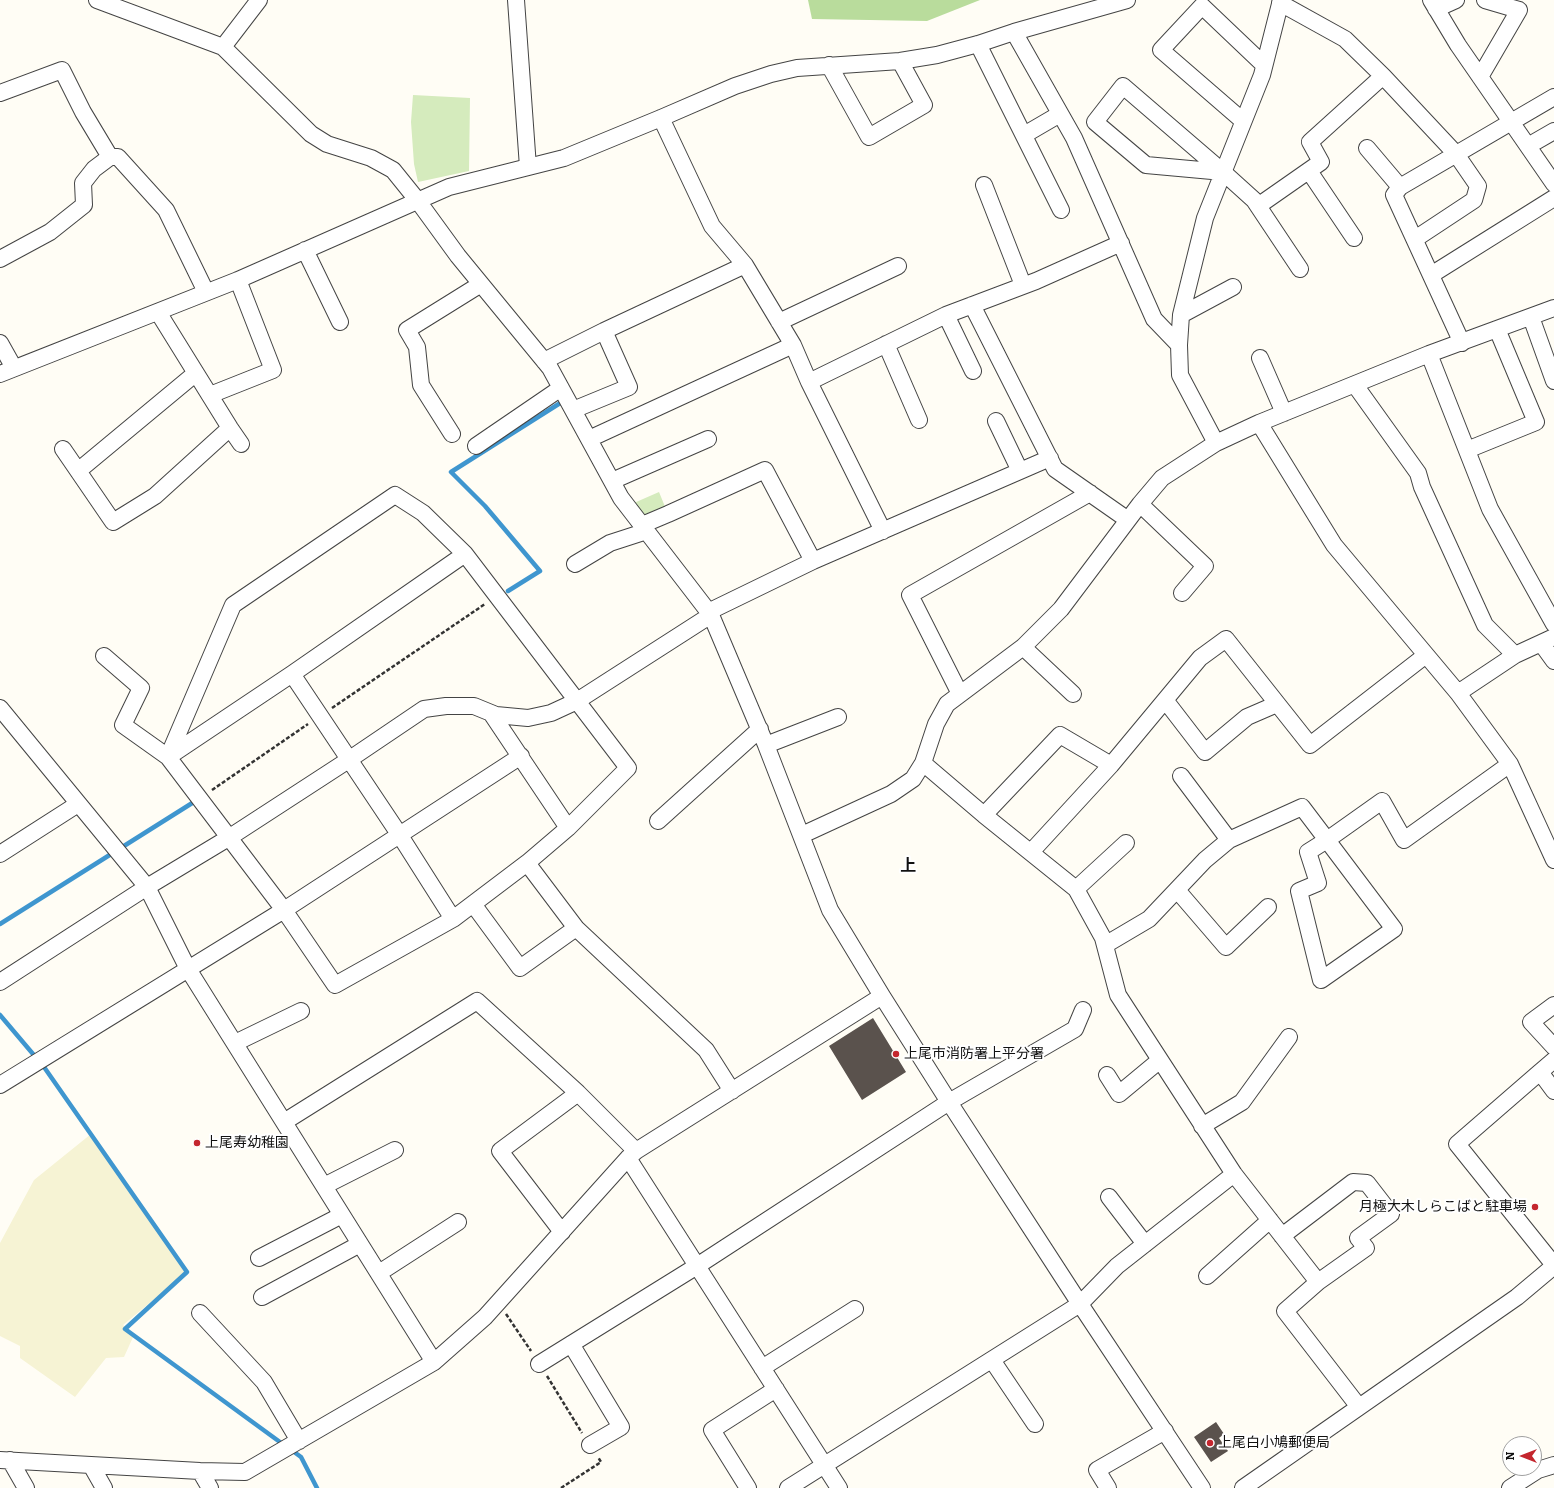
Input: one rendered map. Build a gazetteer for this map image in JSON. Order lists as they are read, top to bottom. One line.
{"districts":["上"],"places":["上尾市消防署上平分署","上尾寿幼稚園","月極大木しらこばと駐車場","上尾白小鳩郵便局"],"north":"left"}
